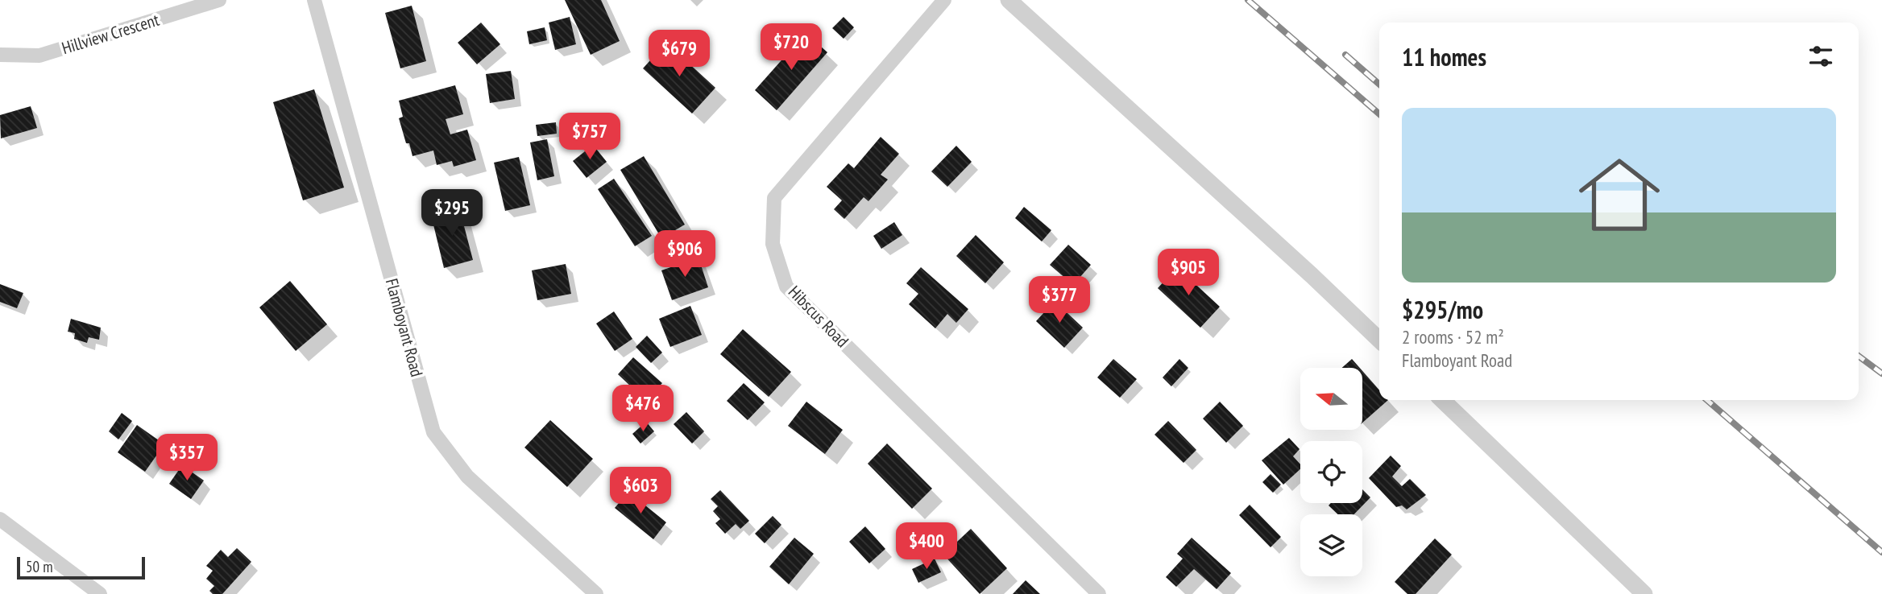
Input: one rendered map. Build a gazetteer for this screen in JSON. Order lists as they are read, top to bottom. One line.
{"streets":{"street":["Hillview Crescent","Hibscus Road","Flamboyant Road"]},"scale_bar":"50 m","north":"left","page":{"heading":"11 homes","price":["$720","$679","$757","$295","$906","$905","$377","$476","$357","$603","$400"],"list":[{"name":"$295/mo","note":"2 rooms · 52 m² · Flamboyant Road"}],"scale":"50 m"}}
